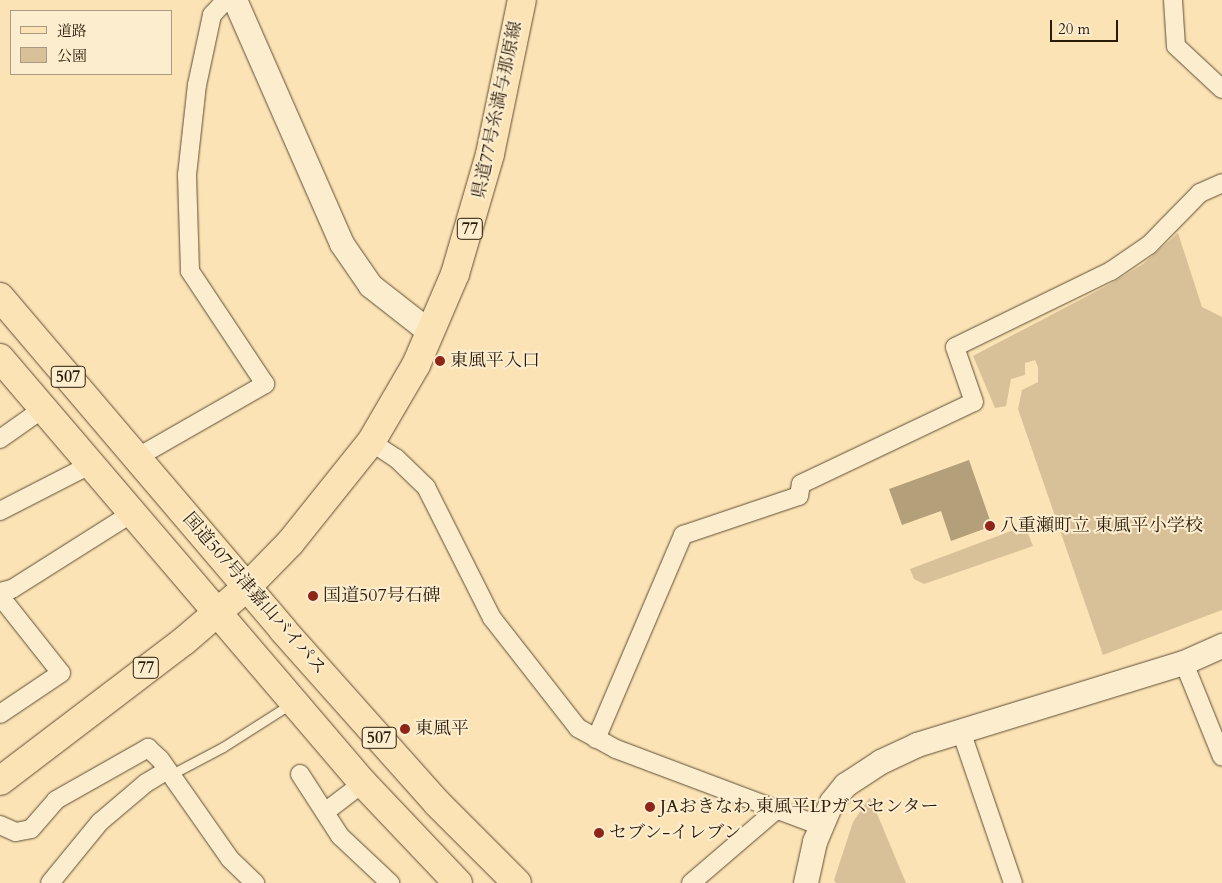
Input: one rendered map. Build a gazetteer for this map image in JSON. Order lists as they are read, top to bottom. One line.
{"streets":{"main road":["県道77号糸満与那原線","77","507","国道507号津嘉山バイパス"]},"crossings":[["県道77号糸満与那原線","507"],["県道77号糸満与那原線","国道507号津嘉山バイパス"]],"places":["東風平入口","八重瀬町立 東風平小学校","国道507号石碑","東風平","JAおきなわ 東風平LPガスセンター","セブン-イレブン"],"legend":["道路","公園"],"scale_bar":"20 m"}
